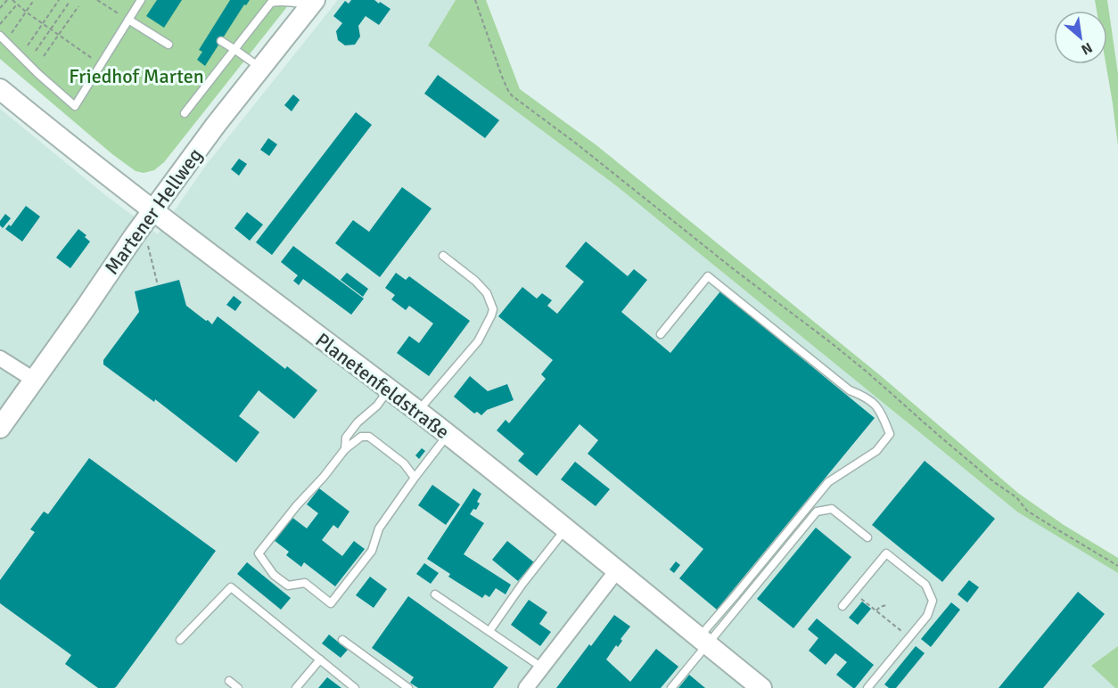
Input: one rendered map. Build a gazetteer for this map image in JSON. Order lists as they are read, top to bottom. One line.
{"streets":{"street":["Martener Hellweg","Planetenfeldstraße"]},"crossings":[["Martener Hellweg","Planetenfeldstraße"]],"parks":["Friedhof Marten"],"north":"bottom right"}
